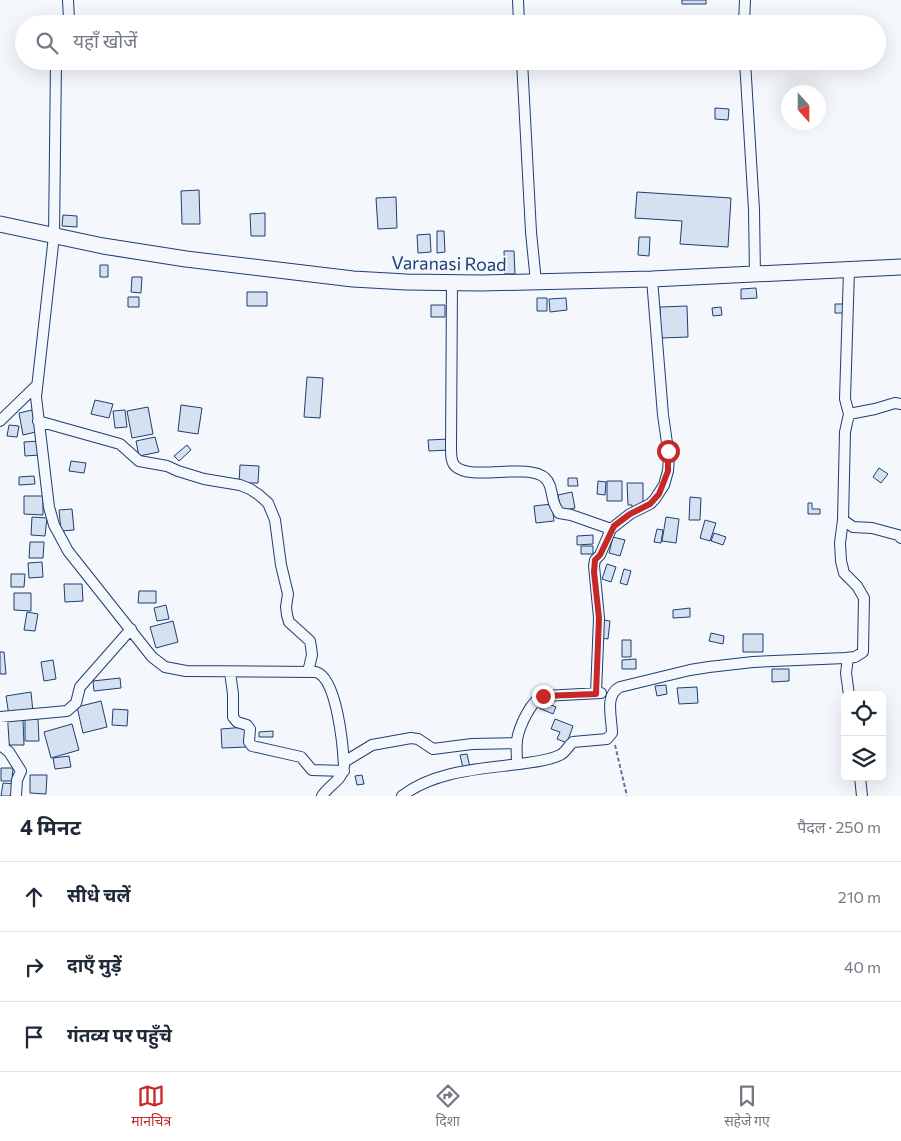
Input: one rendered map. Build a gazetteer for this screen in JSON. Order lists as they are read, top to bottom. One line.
{"streets":{"highway":["Varanasi Road"]},"north":"bottom","page":{"search":"यहाँ खोजें","heading":["4 मिनट","पैदल · 250 m"],"list":[["सीधे चलें","210 m"],["दाएँ मुड़ें","40 m"],"गंतव्य पर पहुँचे"],"nav":["मानचित्र","दिशा","सहेजे गए"]}}
